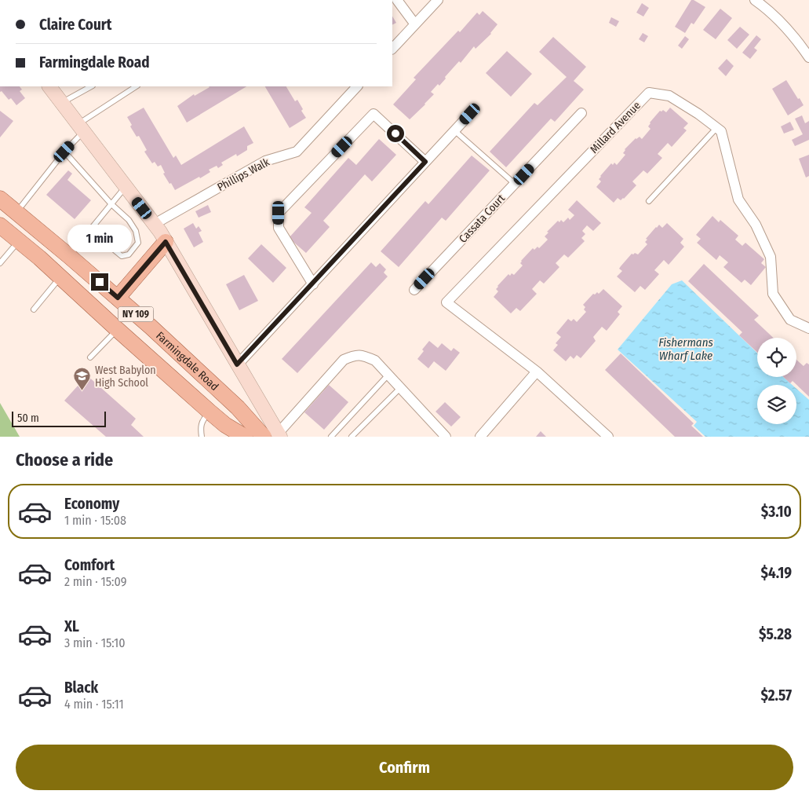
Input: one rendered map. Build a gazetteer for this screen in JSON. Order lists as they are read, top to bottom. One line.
{"streets":{"main road":["NY 109","Farmingdale Road"],"street":["Millard Avenue","Phillips Walk","Cassata Court"]},"water":["Fishermans Wharf Lake"],"places":{"school or university":["West Babylon High School"]},"scale_bar":"50 m","page":{"banner":["Claire Court","Farmingdale Road"],"bubble":"1 min","scale":"50 m","heading":"Choose a ride","list":[{"name":"Economy","note":"1 min · 15:08","value":"$3.10"},{"name":"Comfort","note":"2 min · 15:09","value":"$4.19"},{"name":"XL","note":"3 min · 15:10","value":"$5.28"},{"name":"Black","note":"4 min · 15:11","value":"$2.57"}],"buttons":"Confirm"}}
